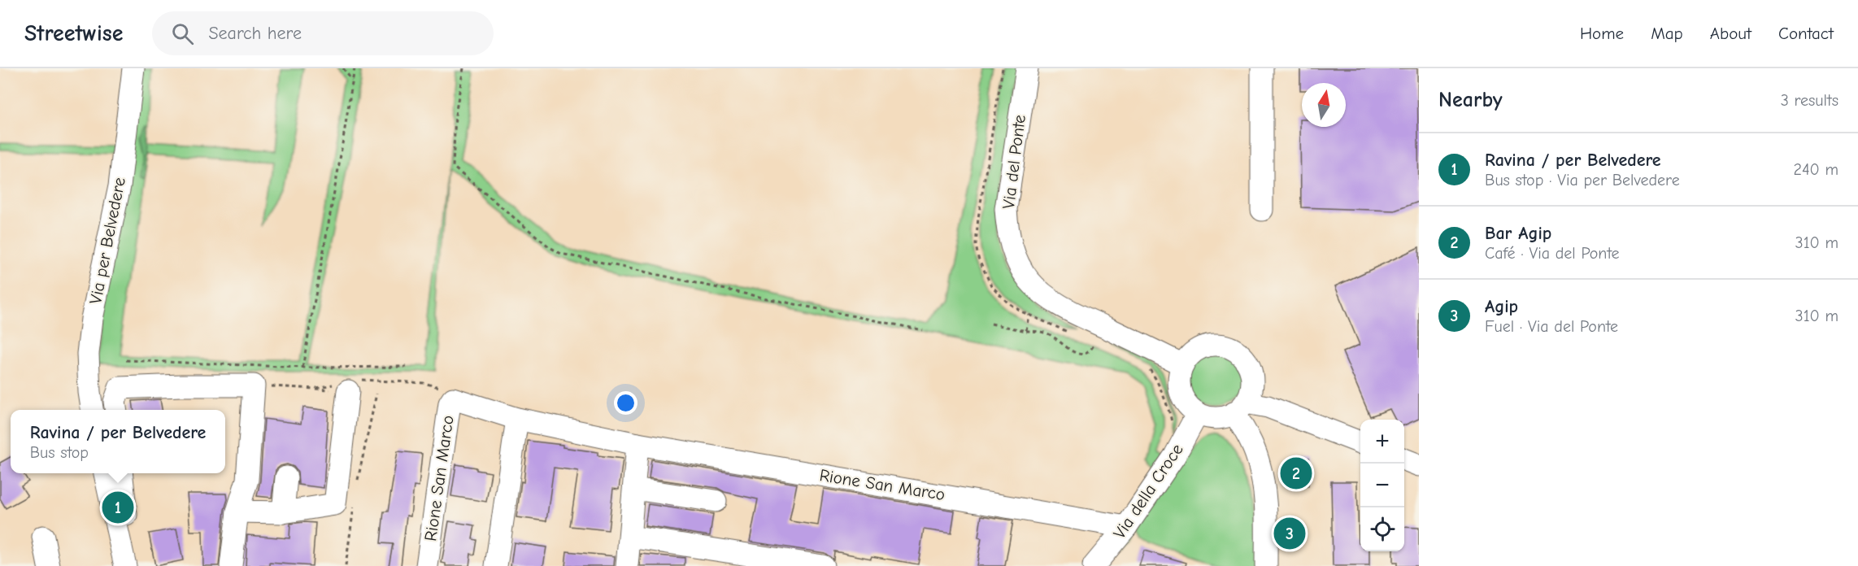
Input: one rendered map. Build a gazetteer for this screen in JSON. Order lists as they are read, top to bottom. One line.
{"streets":{"street":["Via del Ponte","Via per Belvedere","Rione San Marco","Via della Croce"]},"crossings":[["Via del Ponte","Via della Croce"],["Rione San Marco","Via della Croce"]],"north":"top","page":{"header":"Streetwise","search":"Search here","nav":["Home","Map","About","Contact"],"heading":["Nearby","3 results"],"list":[{"mark":"1","name":"Ravina / per Belvedere","note":"Bus stop · Via per Belvedere","value":"240 m"},{"mark":"2","name":"Bar Agip","note":"Café · Via del Ponte","value":"310 m"},{"mark":"3","name":"Agip","note":"Fuel · Via del Ponte","value":"310 m"}],"popup":["Ravina / per Belvedere","Bus stop"],"map_buttons":["+","−"],"pins":["2","1","3"]}}
